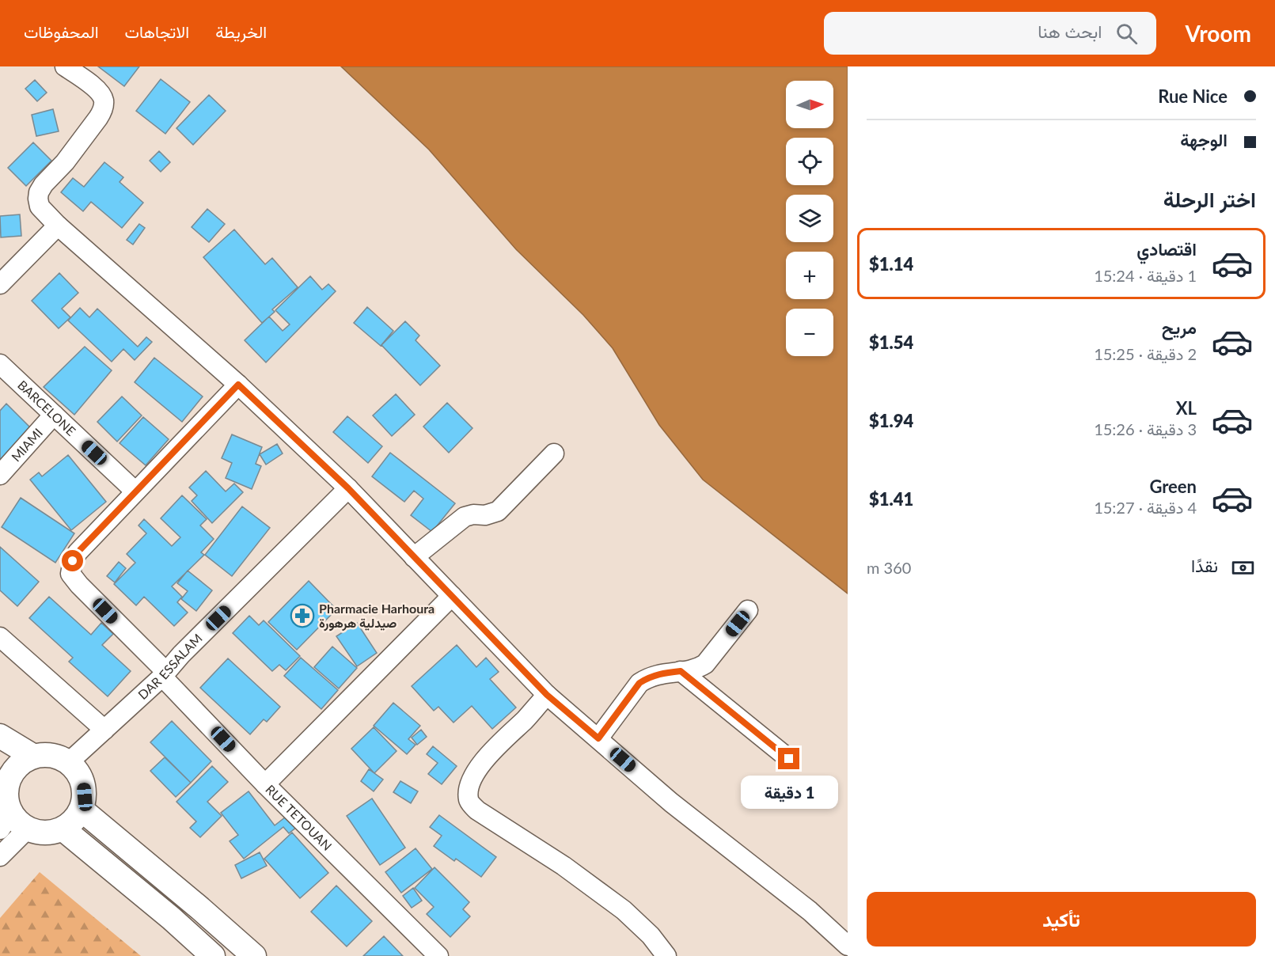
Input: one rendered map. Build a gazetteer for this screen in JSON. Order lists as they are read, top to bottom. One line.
{"streets":{"street":["BARCELONE","MIAMI","DAR ESSALAM","RUE TETOUAN"]},"crossings":[["BARCELONE","MIAMI"],["BARCELONE","RUE TETOUAN"],["DAR ESSALAM","RUE TETOUAN"]],"places":{"pharmacy":["Pharmacie Harhoura صيدلية هرهورة"]},"north":"right","page":{"header":"Vroom","search":"ابحث هنا","nav":["الخريطة","الاتجاهات","المحفوظات"],"banner":["Rue Nice","الوجهة"],"map_buttons":["+","−"],"heading":"اختر الرحلة","list":[{"name":"اقتصادي","note":"1 دقيقة · 15:24","value":"$1.14"},{"name":"مريح","note":"2 دقيقة · 15:25","value":"$1.54"},{"name":"XL","note":"3 دقيقة · 15:26","value":"$1.94"},{"name":"Green","note":"4 دقيقة · 15:27","value":"$1.41"}],"pay":["نقدًا","360 m"],"bubble":"1 دقيقة","buttons":"تأكيد"}}
